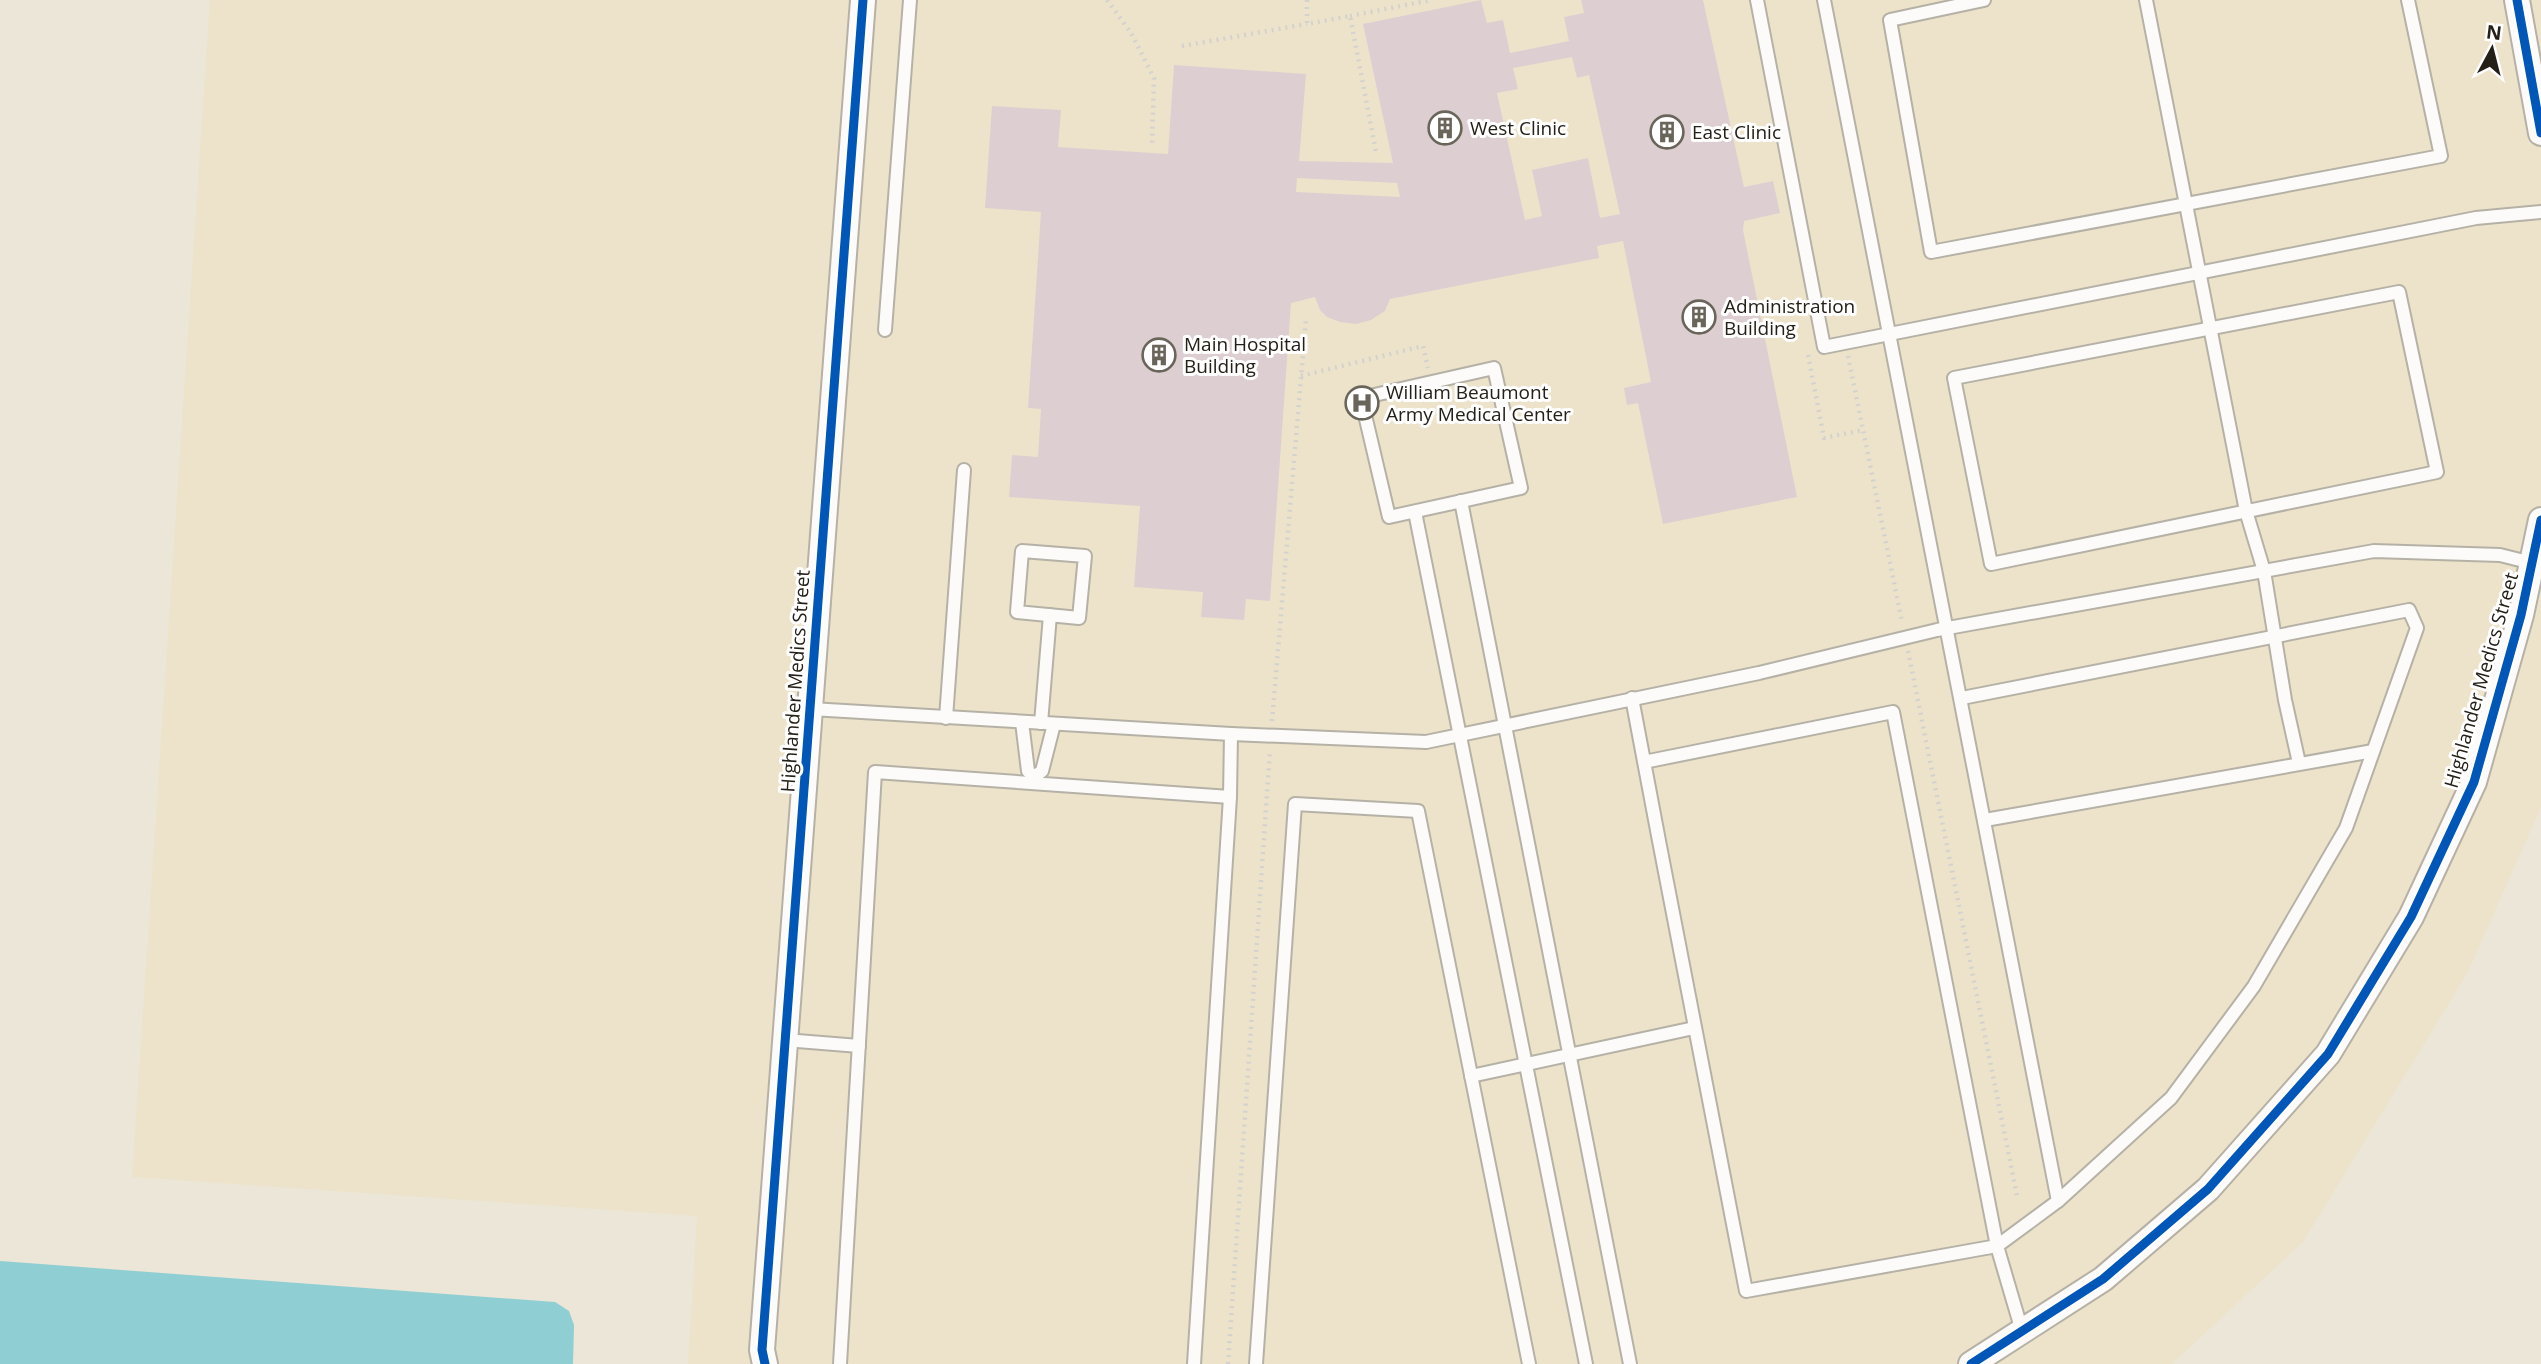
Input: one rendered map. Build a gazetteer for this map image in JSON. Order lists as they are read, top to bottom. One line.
{"streets":{"street":["Highlander Medics Street"]},"places":{"building":["West Clinic","East Clinic","Administration Building","Main Hospital Building"],"hospital":["William Beaumont Army Medical Center"]},"north":"top"}
